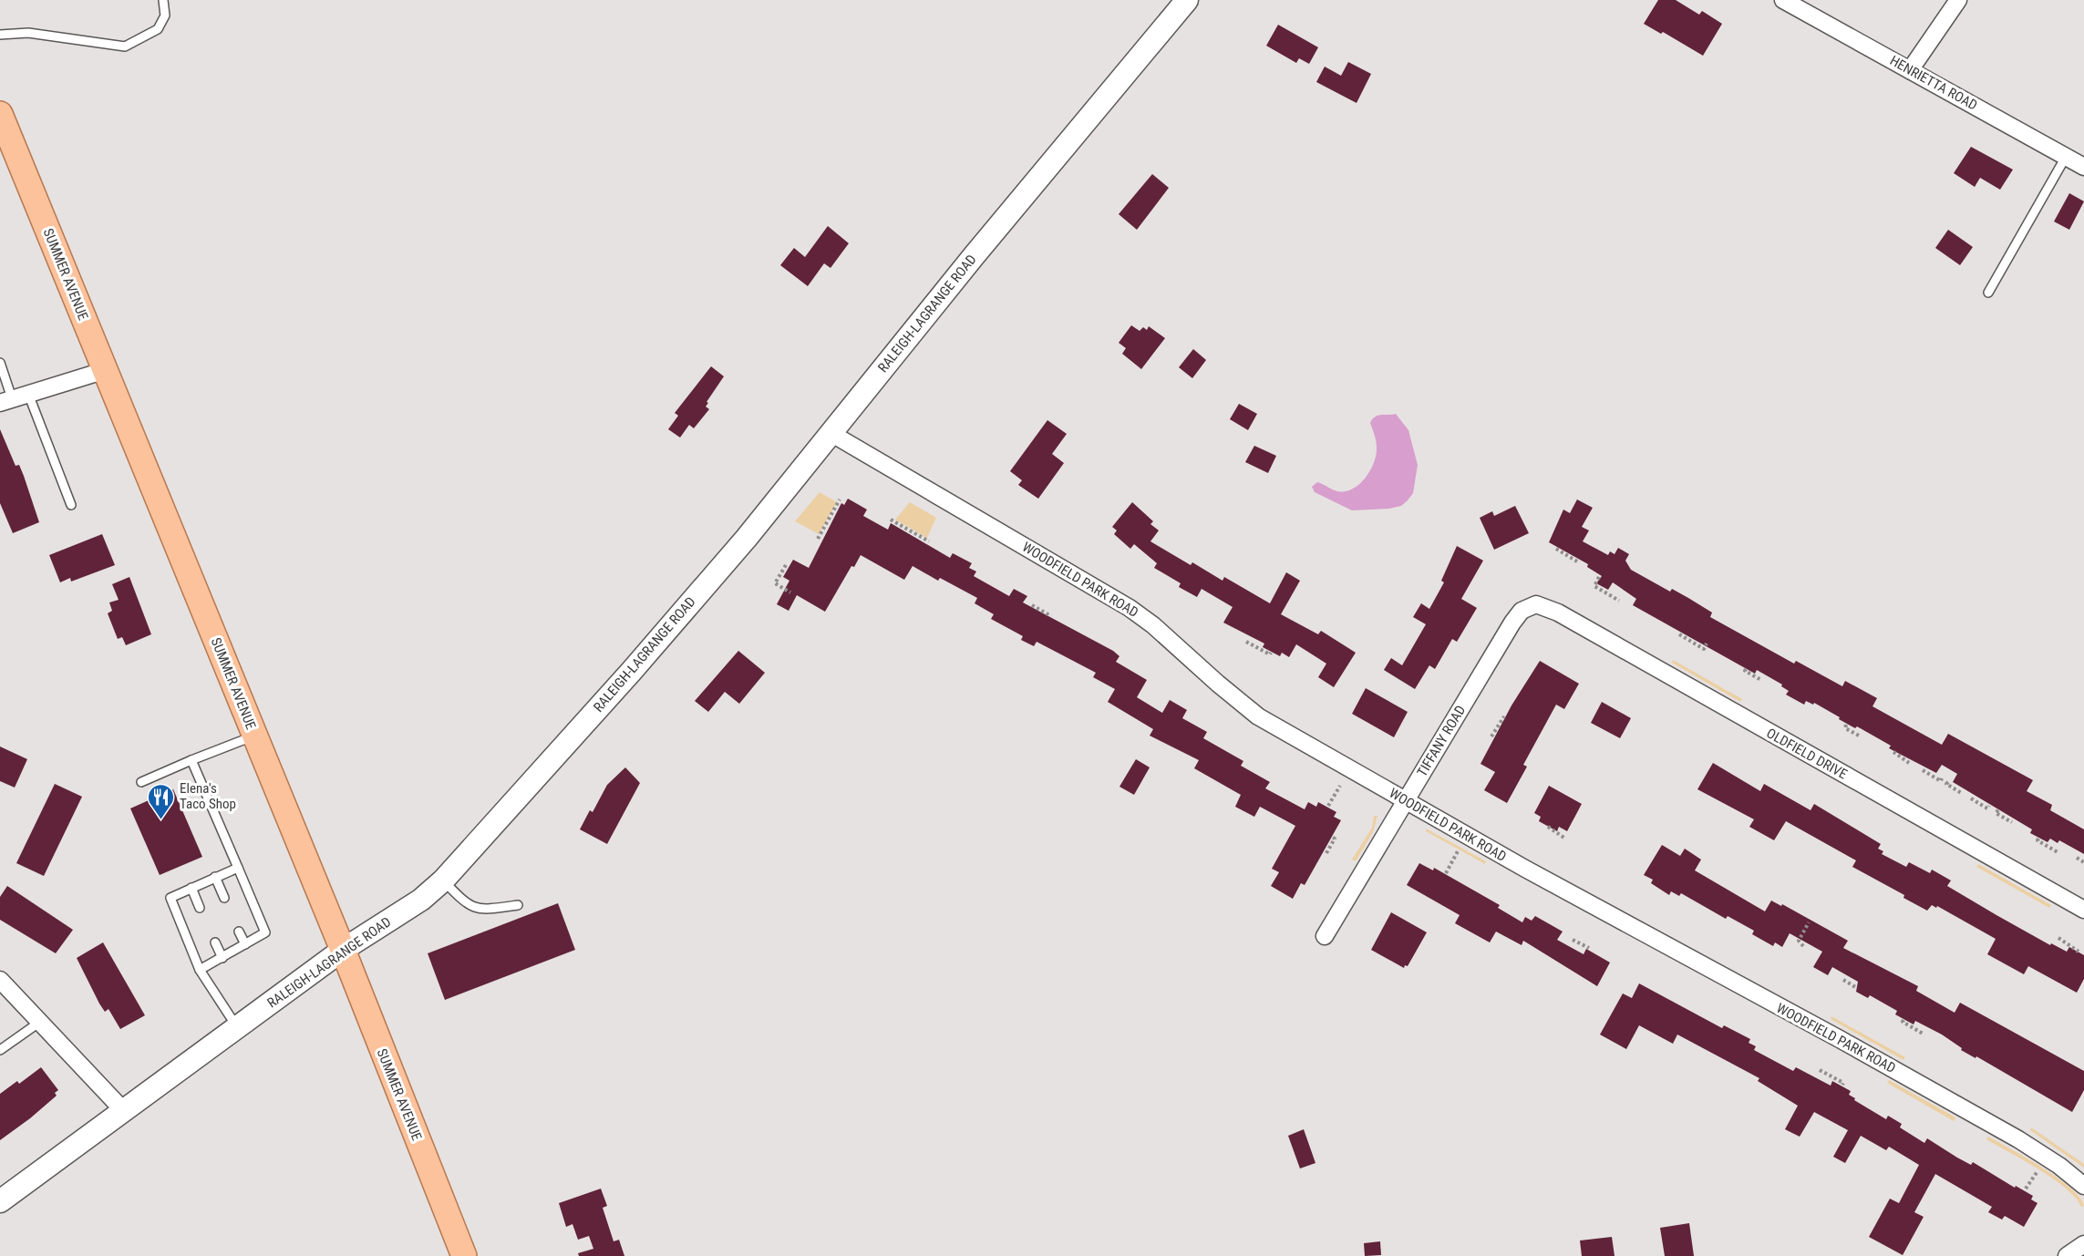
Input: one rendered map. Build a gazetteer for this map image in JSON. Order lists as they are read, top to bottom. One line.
{"streets":{"main road":["SUMMER AVENUE","RALEIGH-LAGRANGE ROAD"],"street":["HENRIETTA ROAD","WOODFIELD PARK ROAD","TIFFANY ROAD","OLDFIELD DRIVE"]},"crossings":[["SUMMER AVENUE","RALEIGH-LAGRANGE ROAD"],["RALEIGH-LAGRANGE ROAD","WOODFIELD PARK ROAD"],["WOODFIELD PARK ROAD","TIFFANY ROAD"],["TIFFANY ROAD","OLDFIELD DRIVE"]],"places":{"restaurant":["Elena's Taco Shop"]}}
